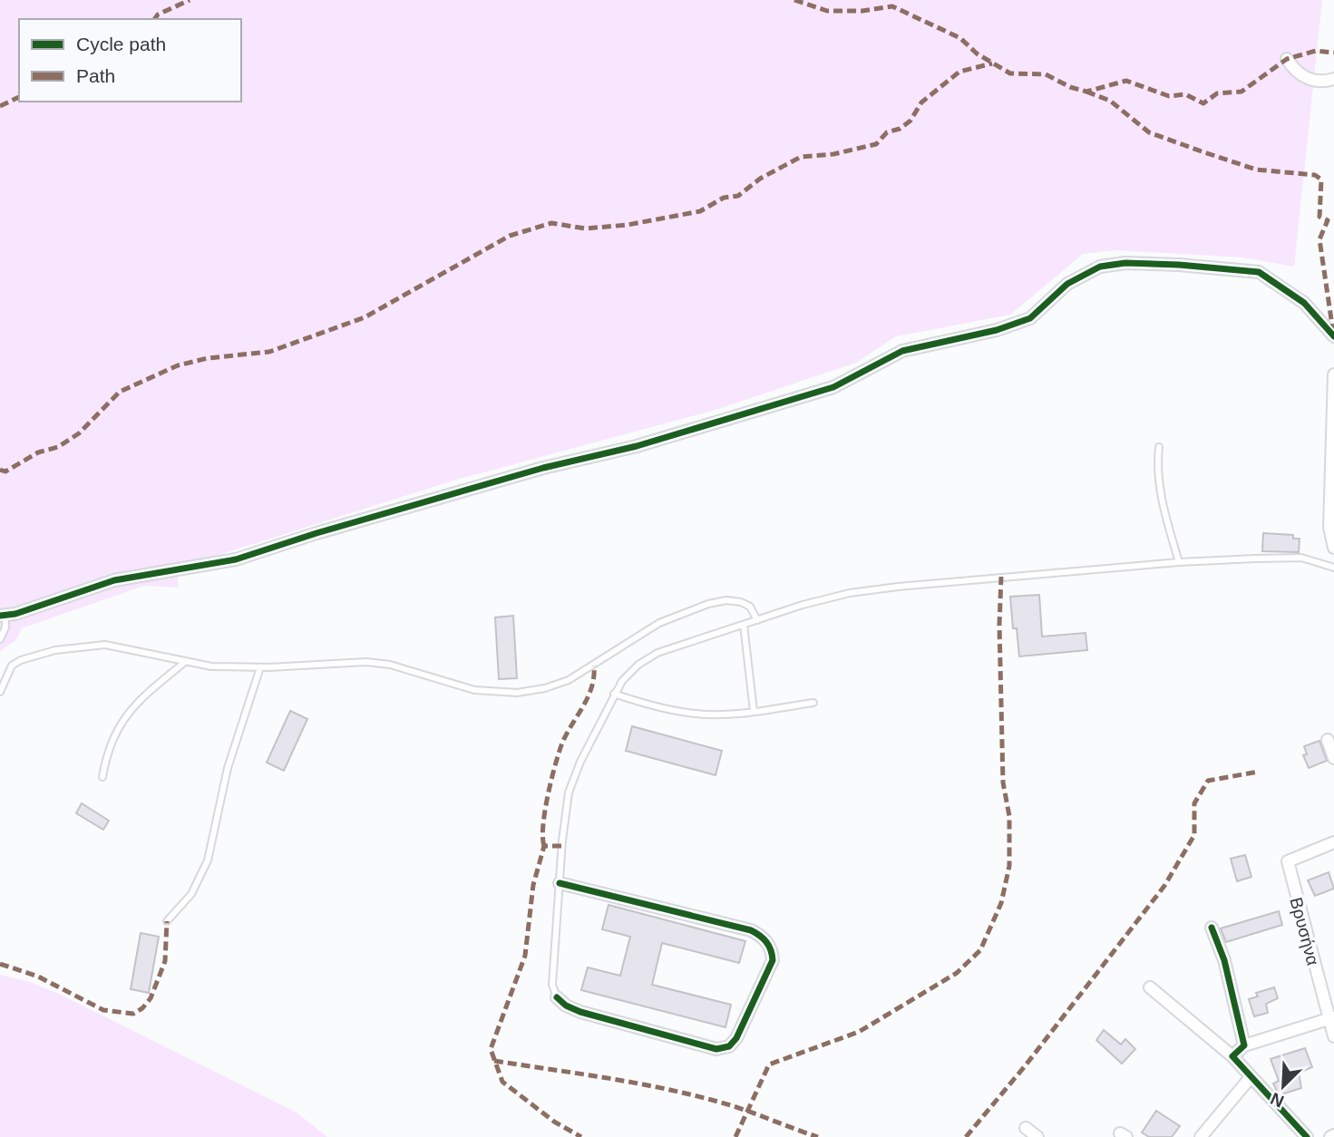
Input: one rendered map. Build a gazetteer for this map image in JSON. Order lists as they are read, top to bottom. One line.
{"streets":{"street":["Βρυσήνα"]},"legend":["Cycle path","Path"],"north":"bottom left"}
